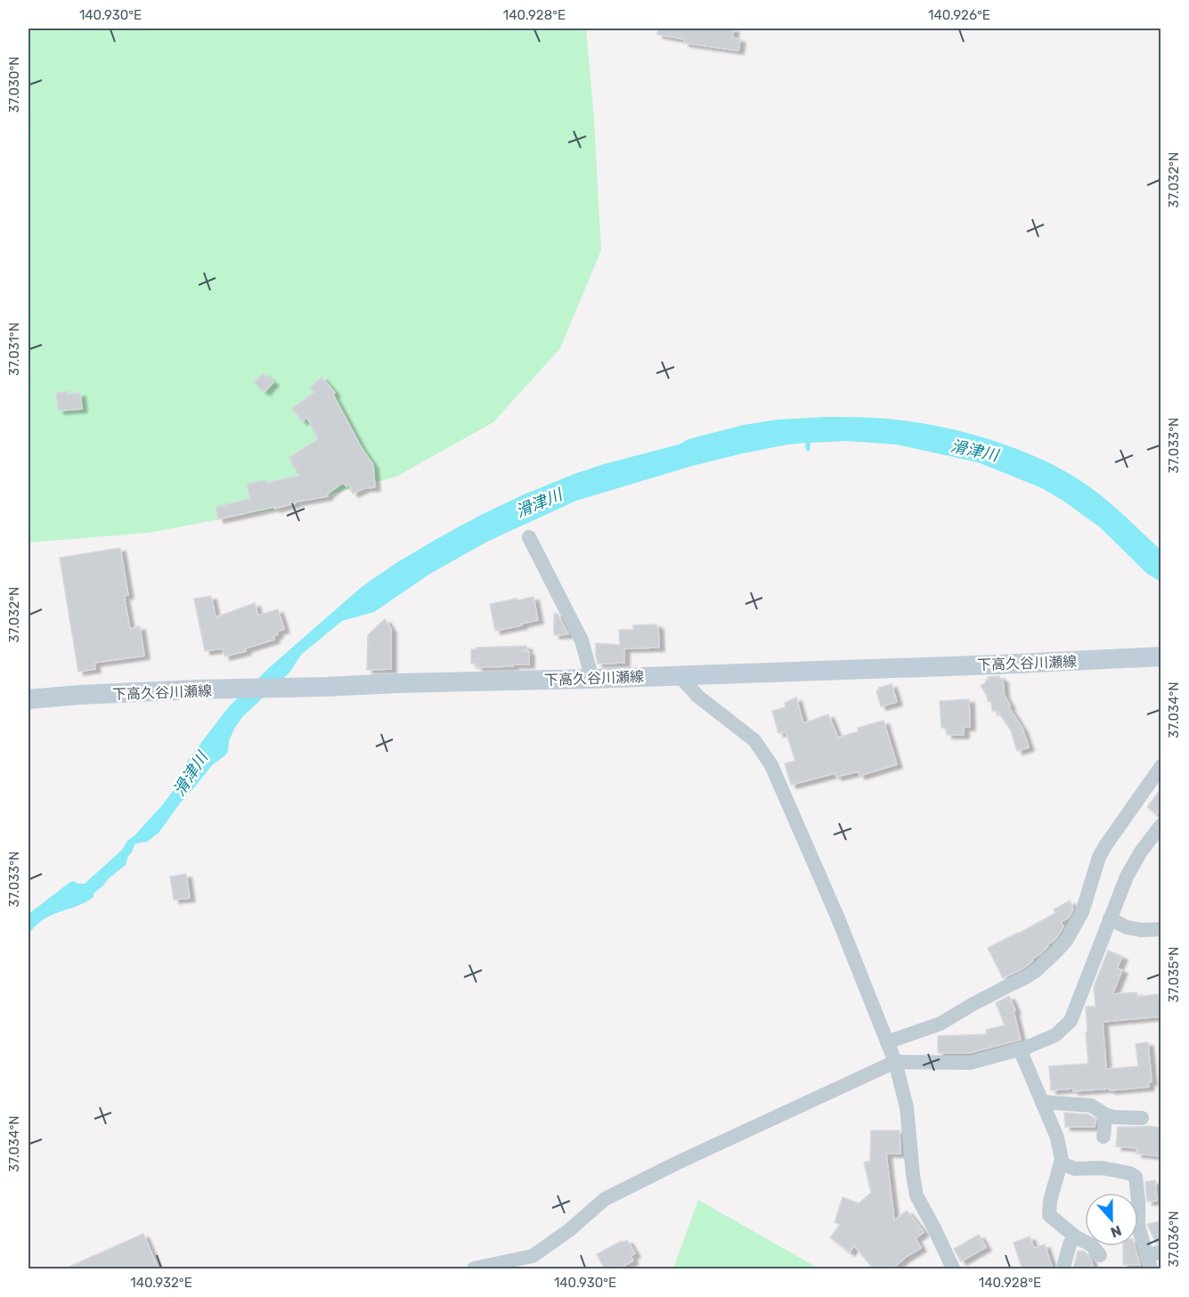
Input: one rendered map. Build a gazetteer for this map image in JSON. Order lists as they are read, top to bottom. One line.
{"streets":{"main road":["下高久谷川瀬線"]},"water":["滑津川"],"north":"bottom","coordinates":["140.930°E","140.928°E","140.926°E","37.030°N","37.032°N","37.031°N","37.033°N","37.034°N","37.035°N","37.036°N","140.932°E"]}
